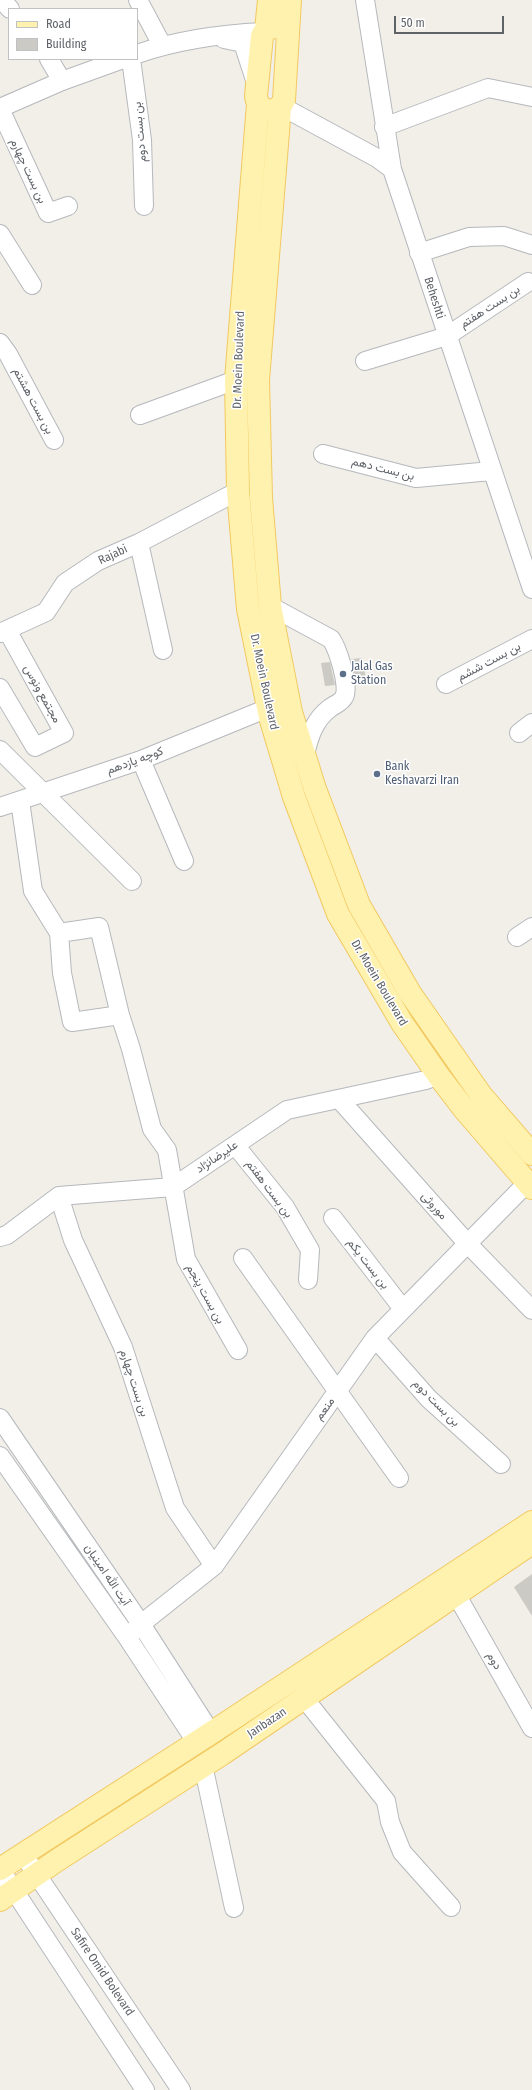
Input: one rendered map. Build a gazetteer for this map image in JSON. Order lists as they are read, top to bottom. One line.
{"streets":{"main road":["Dr. Moein Boulevard","Janbazan"],"street":["بن بست دوم","بن بست چهارم","Beheshti","بن بست هفتم‌","بن بست هشتم","بن بست دهم","Rajabi","بن بست ششم","مجتمع ونوس","کوچه یازدهم","علیرضانژاد","بن بست هفتم","موروثی","بن بست یکم","بن بست پنجم","منعم","آیت الله امینیان","دوم","Safire Omid Bolevard"]},"crossings":[["بن بست دوم","منعم"],["بن بست چهارم","علیرضانژاد"],["بن بست چهارم","منعم"],["Beheshti","بن بست هفتم‌"],["Beheshti","بن بست دهم"],["Dr. Moein Boulevard","Rajabi"],["Dr. Moein Boulevard","کوچه یازدهم"],["Dr. Moein Boulevard","علیرضانژاد"],["Dr. Moein Boulevard","منعم"],["Rajabi","مجتمع ونوس"],["علیرضانژاد","بن بست هفتم"],["علیرضانژاد","موروثی"],["علیرضانژاد","بن بست پنجم"],["موروثی","منعم"],["بن بست یکم","منعم"],["منعم","آیت الله امینیان"],["آیت الله امینیان","Janbazan"],["دوم","Janbazan"],["Janbazan","Safire Omid Bolevard"]],"places":["Jalal Gas Station","Bank Keshavarzi Iran"],"legend":["Road","Building"],"scale_bar":"50 m"}
